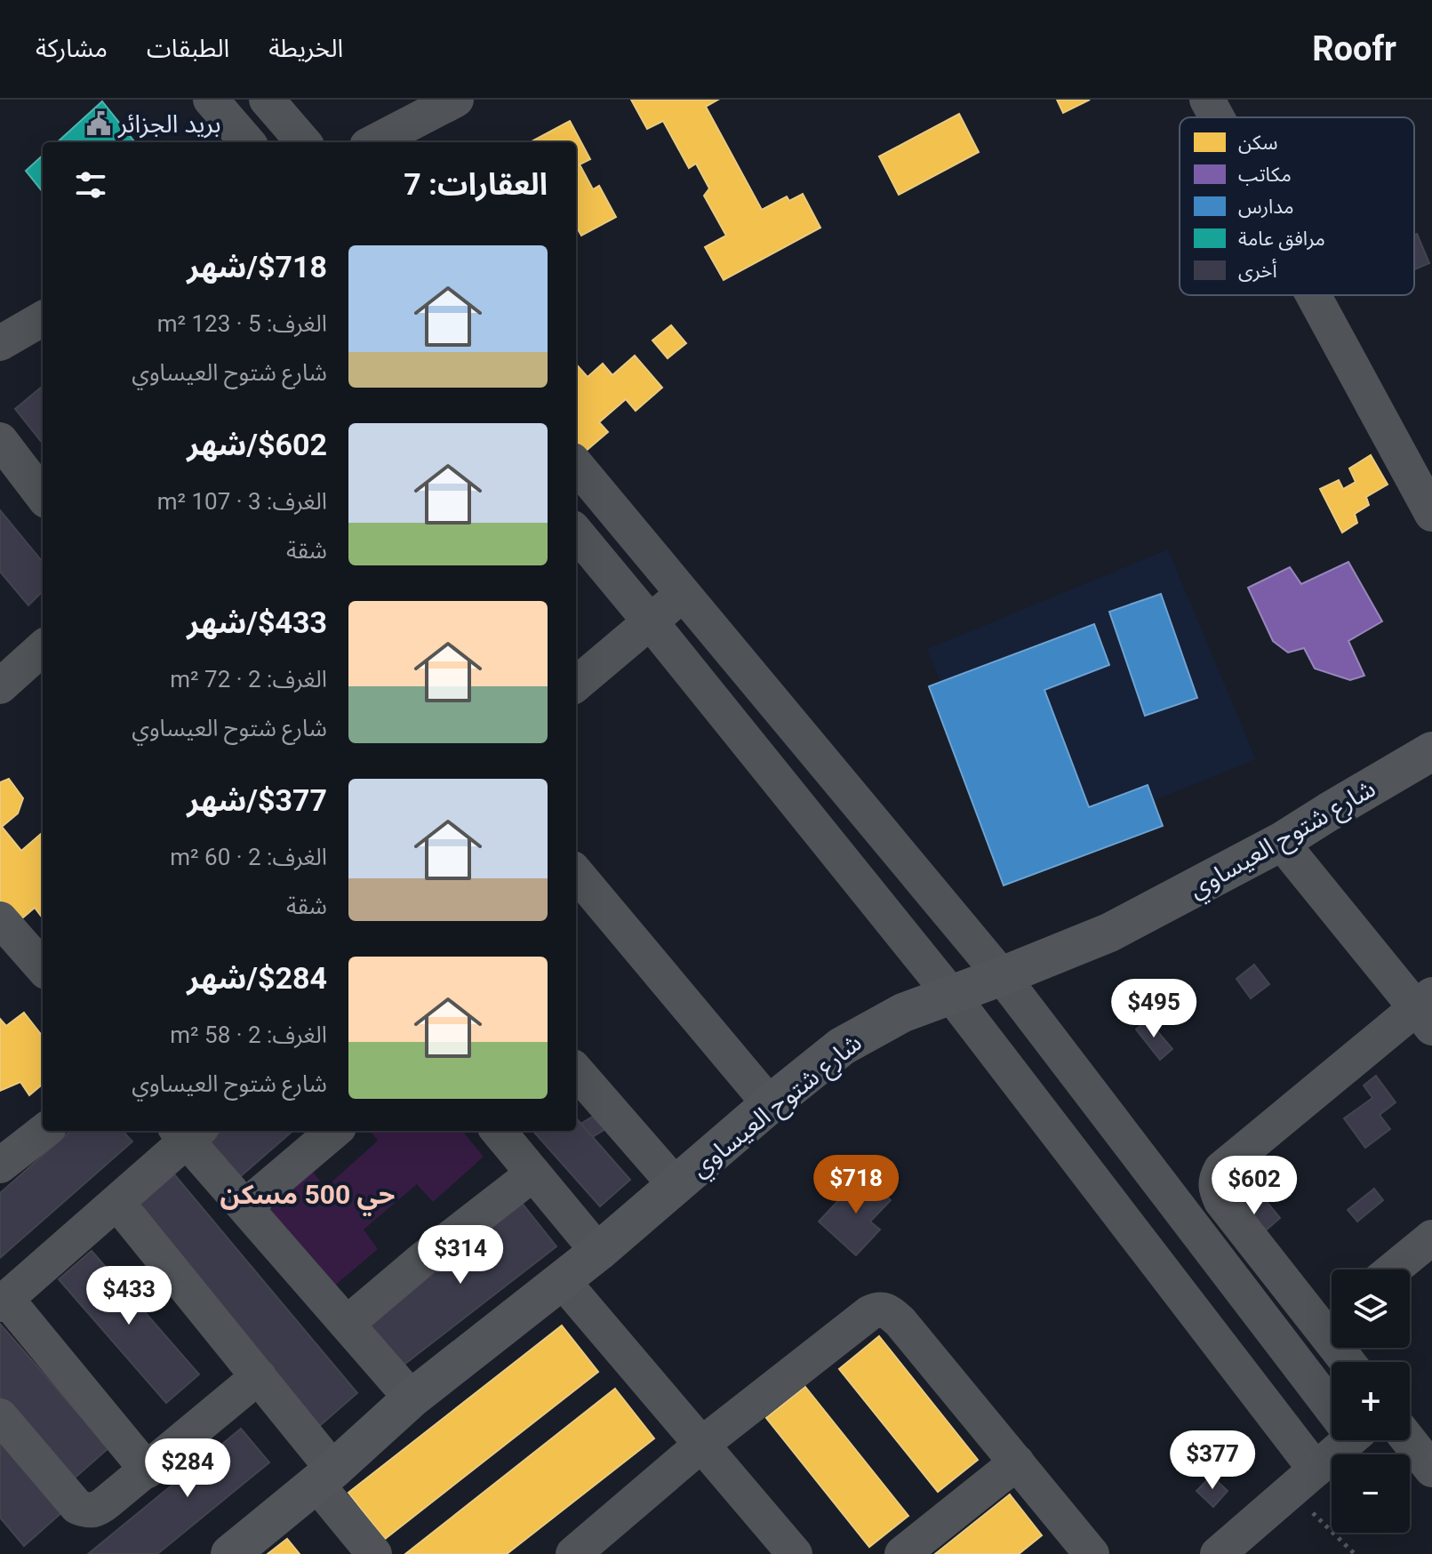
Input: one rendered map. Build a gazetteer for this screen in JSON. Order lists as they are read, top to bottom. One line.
{"streets":{"street":["شارع شتوح العيساوي"]},"districts":["حي 500 مسكن"],"places":{"public building":["بريد الجزائر"]},"legend":["سكن","مكاتب","مدارس","مرافق عامة","أخرى"],"page":{"header":"Roofr","nav":["الخريطة","الطبقات","مشاركة"],"heading":"العقارات: 7","list":[{"name":"$718/شهر","note":"الغرف: 5 · 123 m² · شارع شتوح العيساوي"},{"name":"$602/شهر","note":"الغرف: 3 · 107 m² · شقة"},{"name":"$433/شهر","note":"الغرف: 2 · 72 m² · شارع شتوح العيساوي"},{"name":"$377/شهر","note":"الغرف: 2 · 60 m² · شقة"},{"name":"$284/شهر","note":"الغرف: 2 · 58 m² · شارع شتوح العيساوي"}],"price":["$495","$718","$602","$314","$433","$377","$284"],"map_buttons":["+","−"]}}
